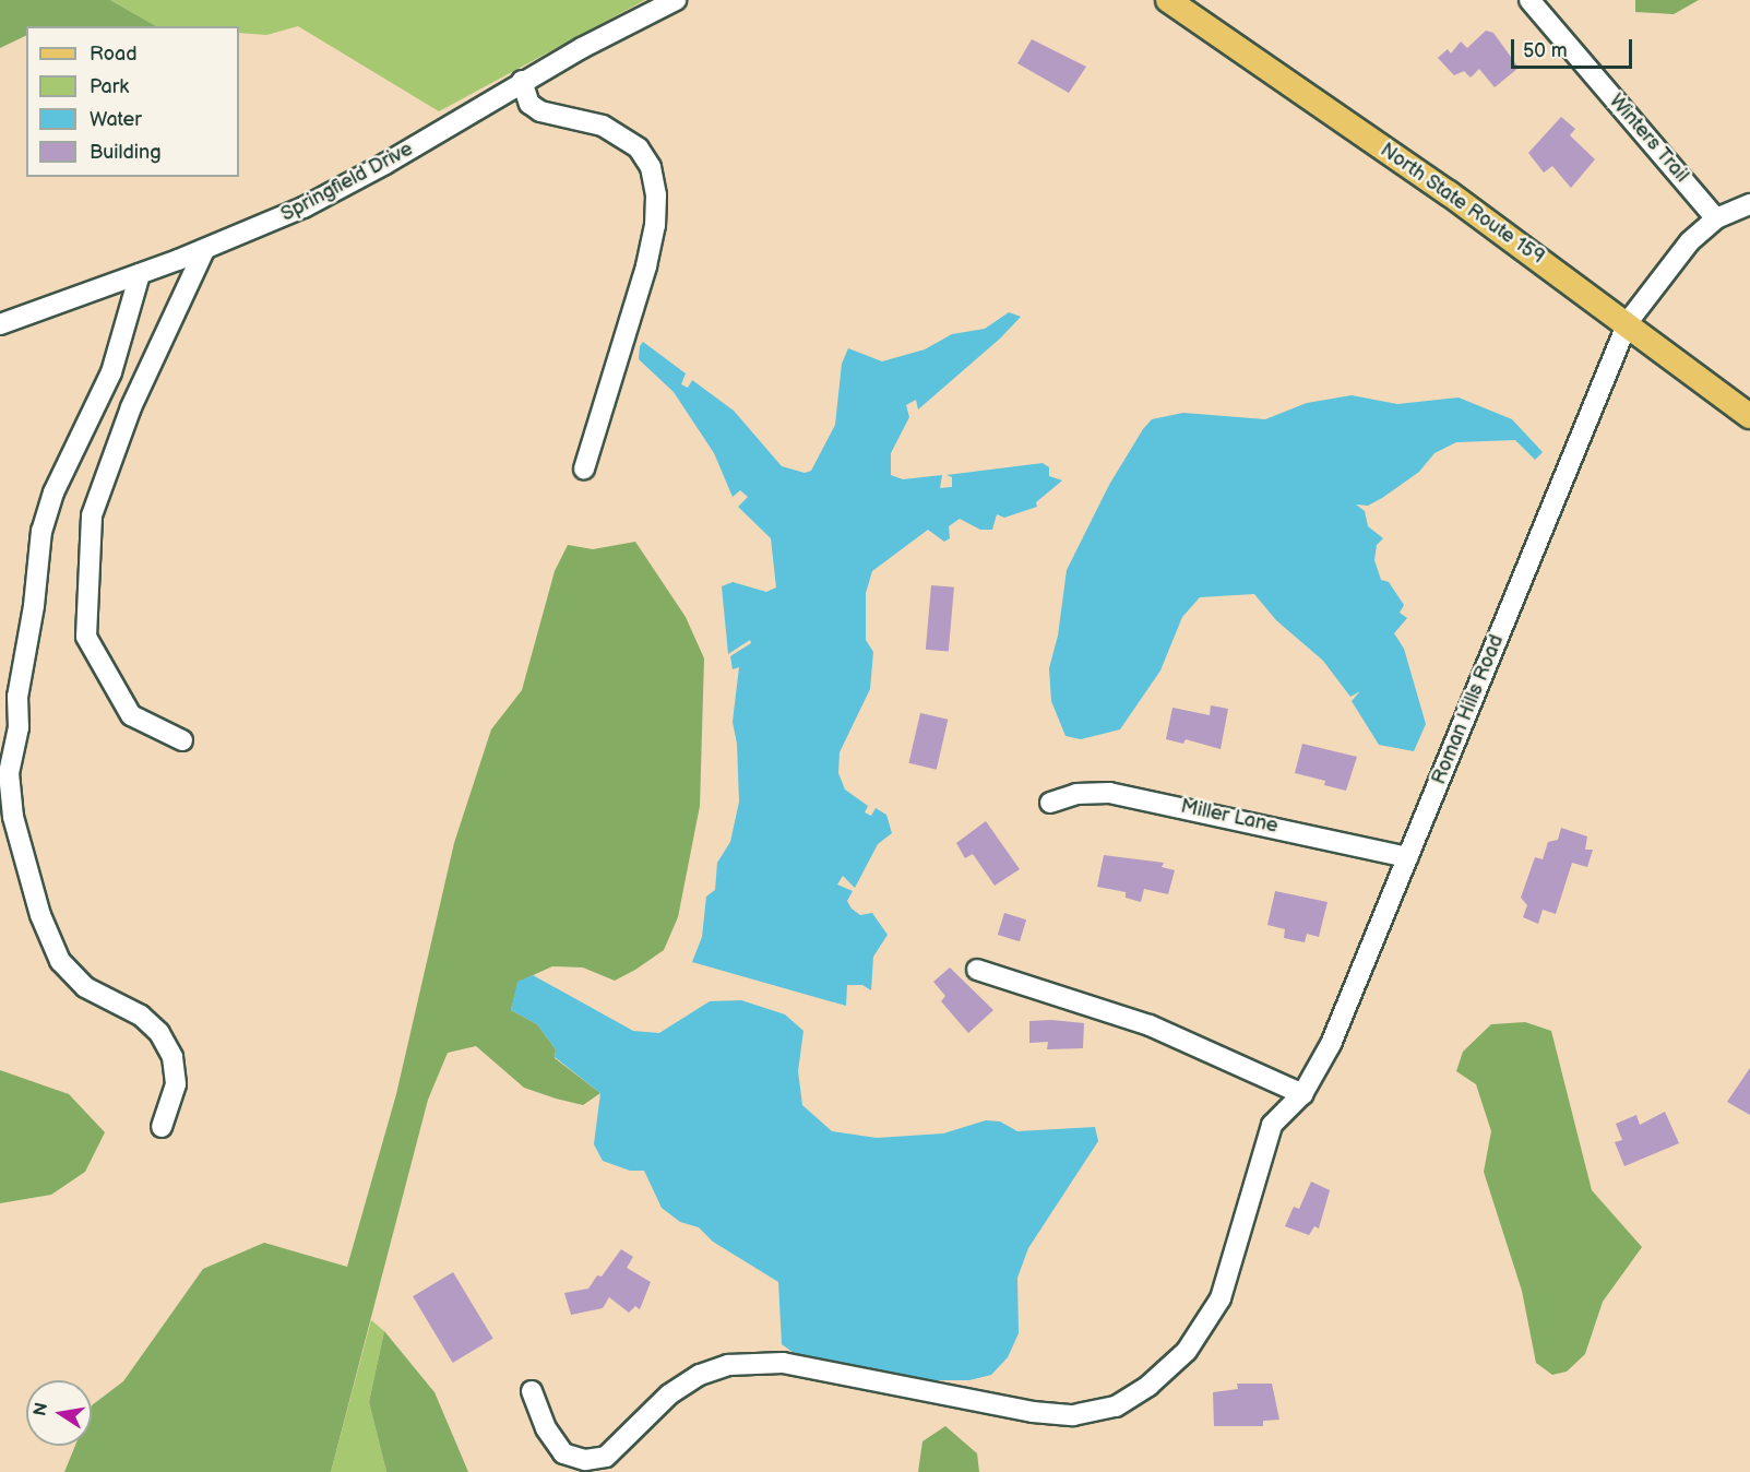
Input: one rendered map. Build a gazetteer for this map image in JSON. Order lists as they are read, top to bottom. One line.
{"streets":{"main road":["North State Route 159"],"street":["Winters Trail","Springfield Drive","Roman Hills Road","Miller Lane"]},"crossings":[["Winters Trail","Roman Hills Road"],["North State Route 159","Roman Hills Road"],["Roman Hills Road","Miller Lane"]],"legend":["Road","Park","Water","Building"],"scale_bar":"50 m","north":"left"}
